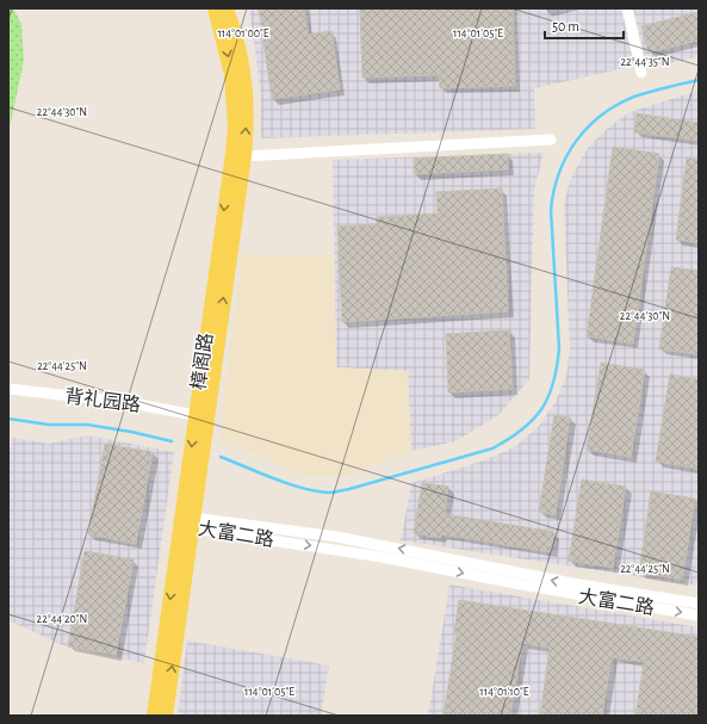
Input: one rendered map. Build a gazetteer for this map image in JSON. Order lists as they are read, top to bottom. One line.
{"streets":{"main road":["樟阁路"],"street":["背礼园路","大富二路"]},"crossings":[["樟阁路","背礼园路"],["樟阁路","大富二路"]],"scale_bar":"50 m","coordinates":["114°01'00\"E","114°01'05\"E","22°44'35\"N","22°44'30\"N","22°44'25\"N","22°44'20\"N","114°01'10\"E"]}
